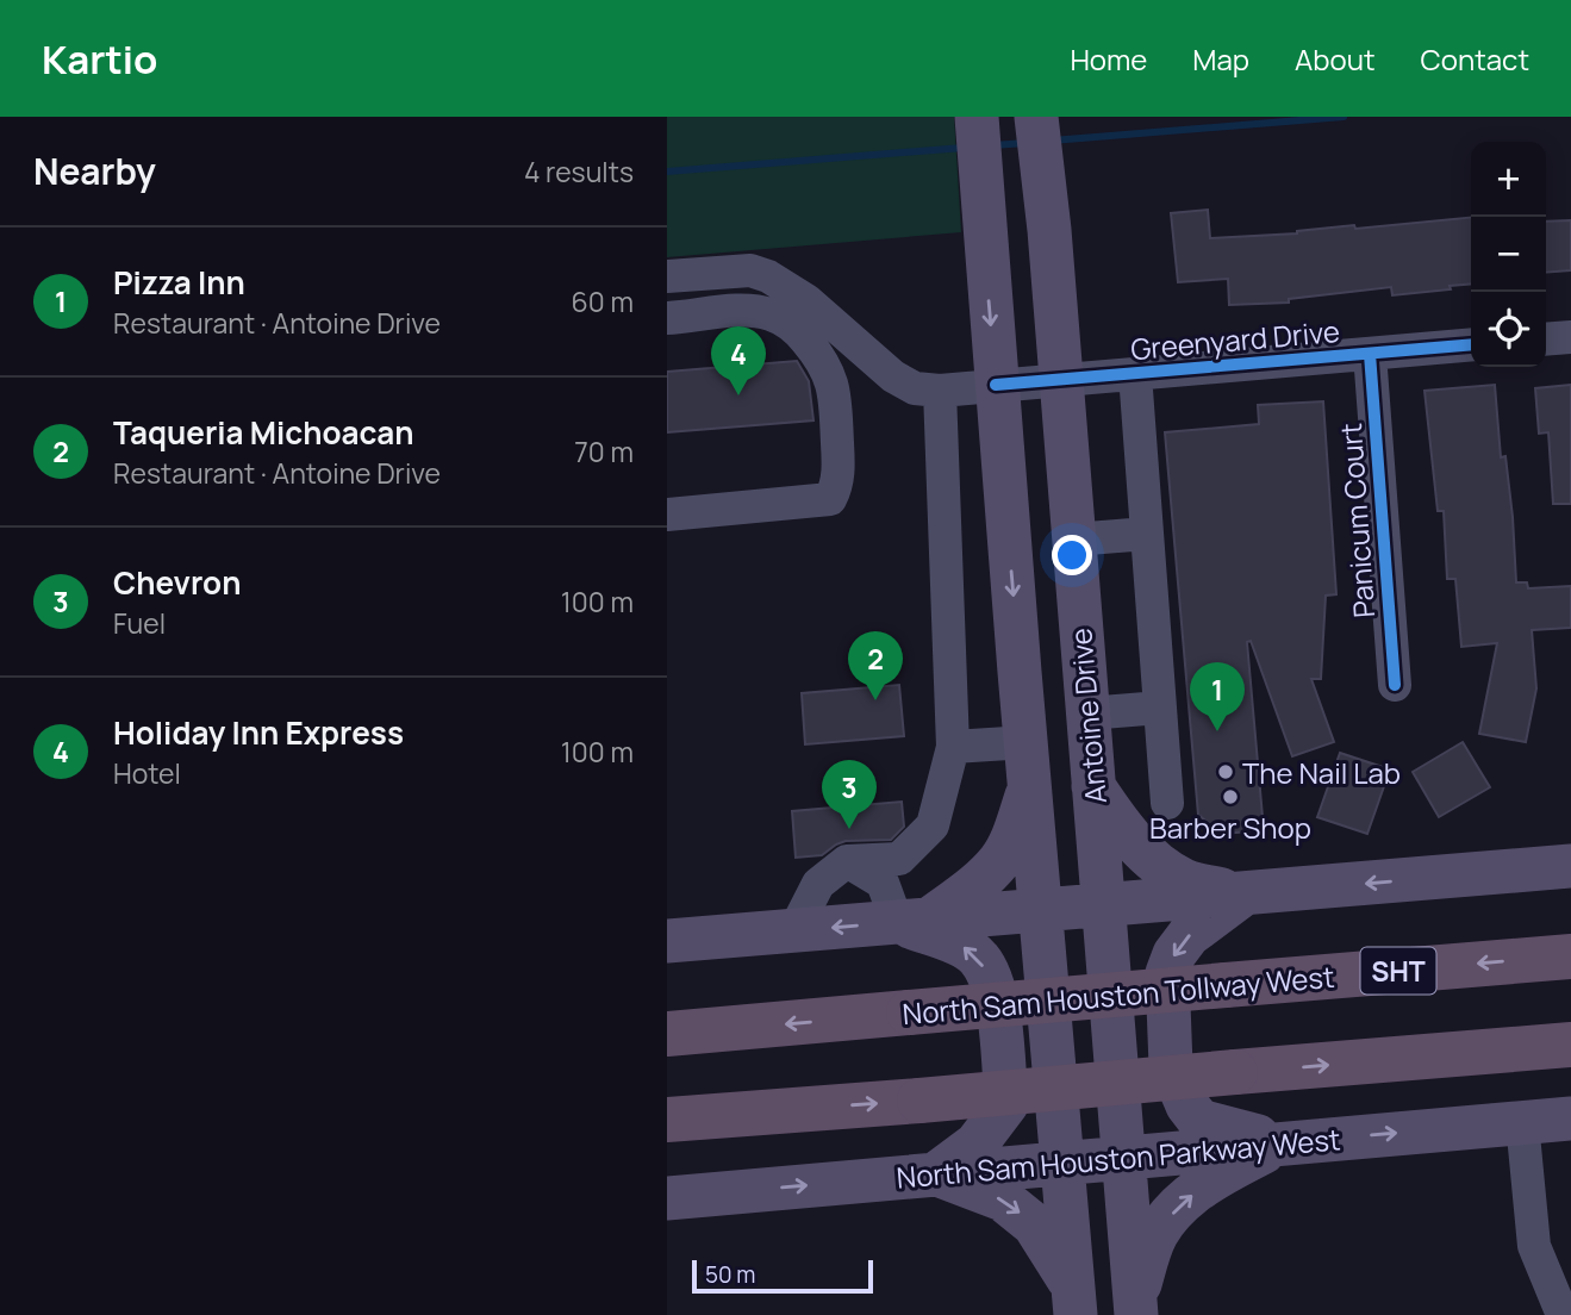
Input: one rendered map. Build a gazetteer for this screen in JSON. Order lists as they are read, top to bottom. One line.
{"streets":{"highway":["SHT","North Sam Houston Tollway West"],"main road":["Antoine Drive","North Sam Houston Parkway West"],"street":["Greenyard Drive","Panicum Court"]},"crossings":[["Greenyard Drive","Panicum Court"],["Greenyard Drive","Antoine Drive"],["Antoine Drive","North Sam Houston Parkway West"]],"places":["The Nail Lab","Barber Shop"],"scale_bar":"50 m","page":{"header":"Kartio","nav":["Home","Map","About","Contact"],"heading":["Nearby","4 results"],"map_buttons":["+","−"],"list":[{"mark":"1","name":"Pizza Inn","note":"Restaurant · Antoine Drive","value":"60 m"},{"mark":"2","name":"Taqueria Michoacan","note":"Restaurant · Antoine Drive","value":"70 m"},{"mark":"3","name":"Chevron","note":"Fuel","value":"100 m"},{"mark":"4","name":"Holiday Inn Express","note":"Hotel","value":"100 m"}],"pins":["4","2","1","3"],"scale":"50 m"}}
